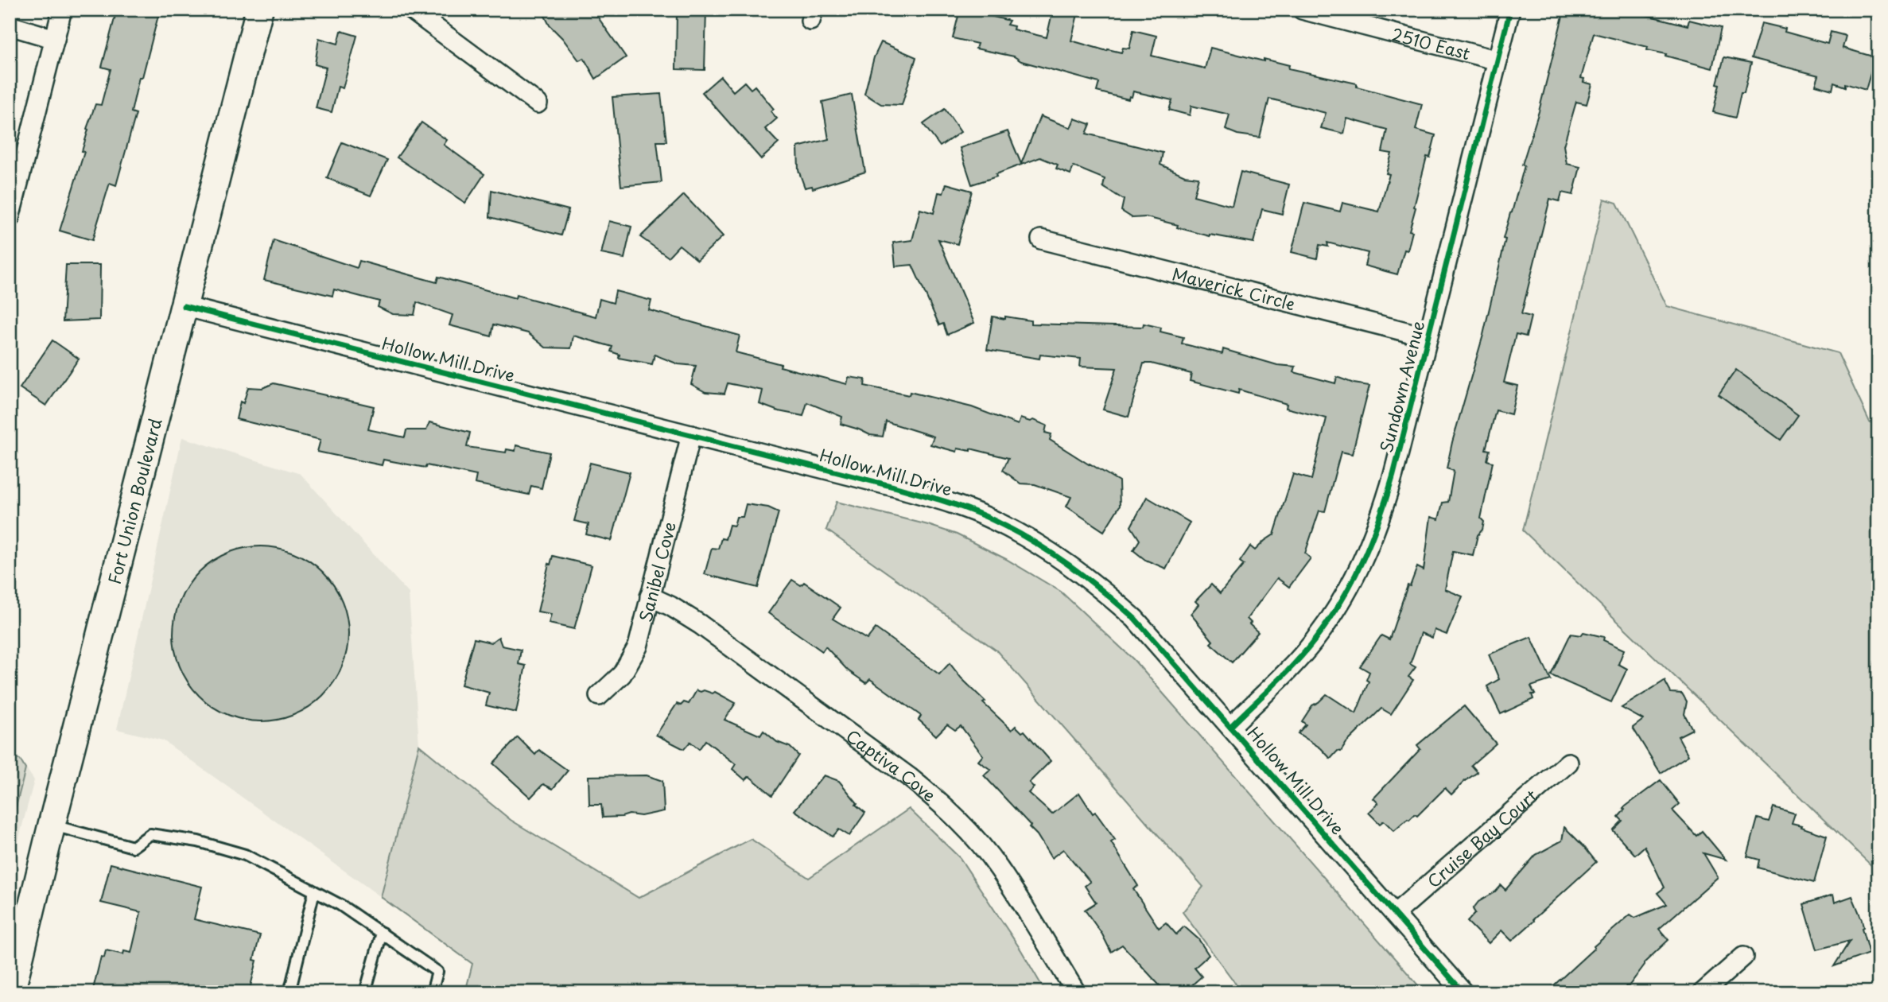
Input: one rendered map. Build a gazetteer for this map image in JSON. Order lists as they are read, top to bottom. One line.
{"streets":{"main road":["Fort Union Boulevard"],"street":["2510 East","Maverick Circle","Hollow Mill Drive","Sundown Avenue","Sanibel Cove","Captiva Cove","Cruise Bay Court"]},"crossings":[["2510 East","Sundown Avenue"],["Maverick Circle","Sundown Avenue"],["Hollow Mill Drive","Sundown Avenue"],["Hollow Mill Drive","Fort Union Boulevard"],["Hollow Mill Drive","Sanibel Cove"],["Hollow Mill Drive","Cruise Bay Court"],["Sanibel Cove","Captiva Cove"]]}
